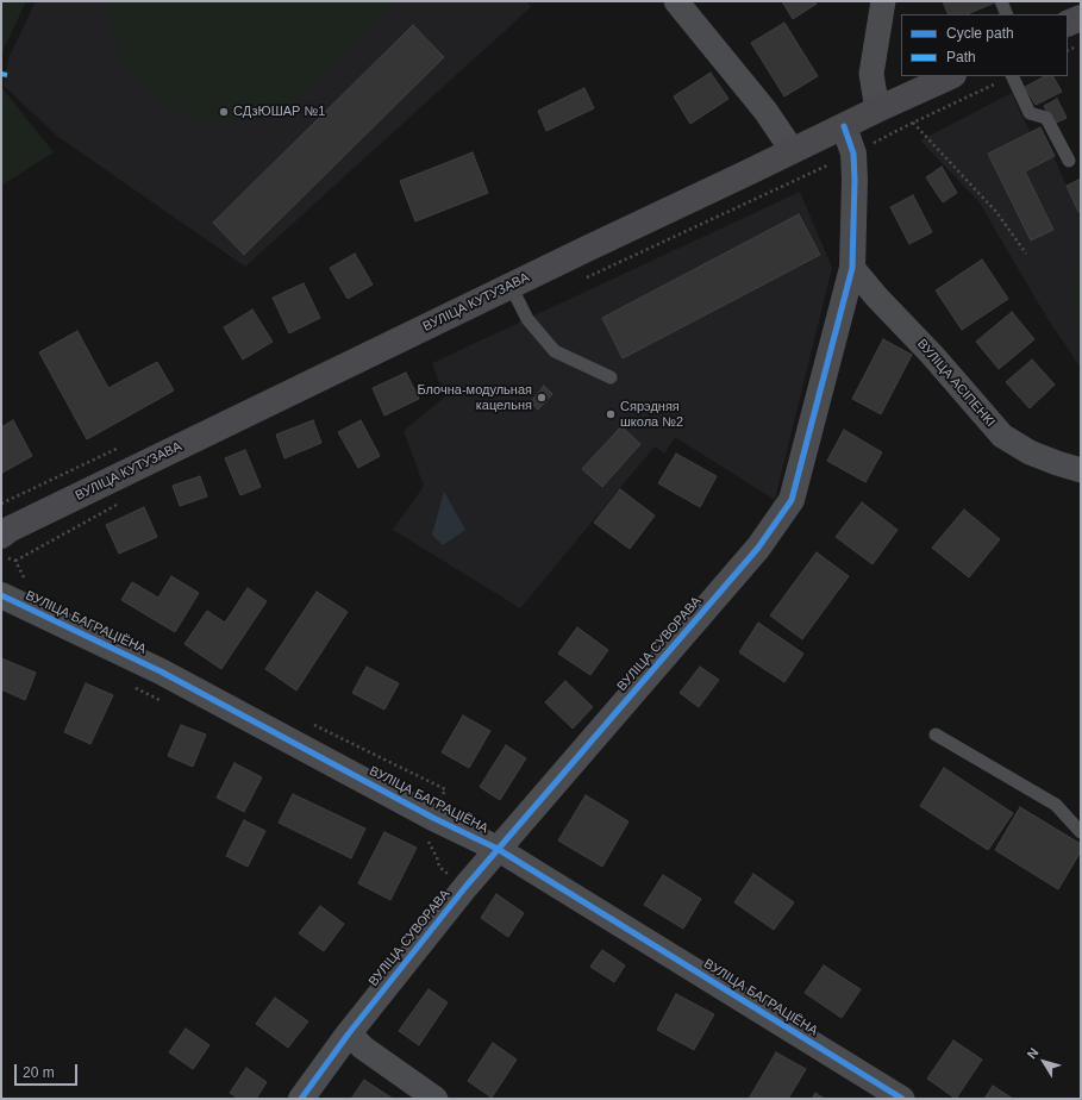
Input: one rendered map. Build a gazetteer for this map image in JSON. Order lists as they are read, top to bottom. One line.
{"streets":{"main road":["ВУЛІЦА КУТУЗАВА"],"street":["ВУЛІЦА АСІПЕНКІ","ВУЛІЦА БАГРАЦІЁНА","ВУЛІЦА СУВОРАВА"]},"crossings":[["ВУЛІЦА КУТУЗАВА","ВУЛІЦА СУВОРАВА"],["ВУЛІЦА АСІПЕНКІ","ВУЛІЦА СУВОРАВА"],["ВУЛІЦА БАГРАЦІЁНА","ВУЛІЦА СУВОРАВА"]],"places":["СДзЮШАР №1","Блочна-модульная кацельня","Сярэдняя школа №2"],"legend":["Cycle path","Path"],"scale_bar":"20 m","north":"top left"}
